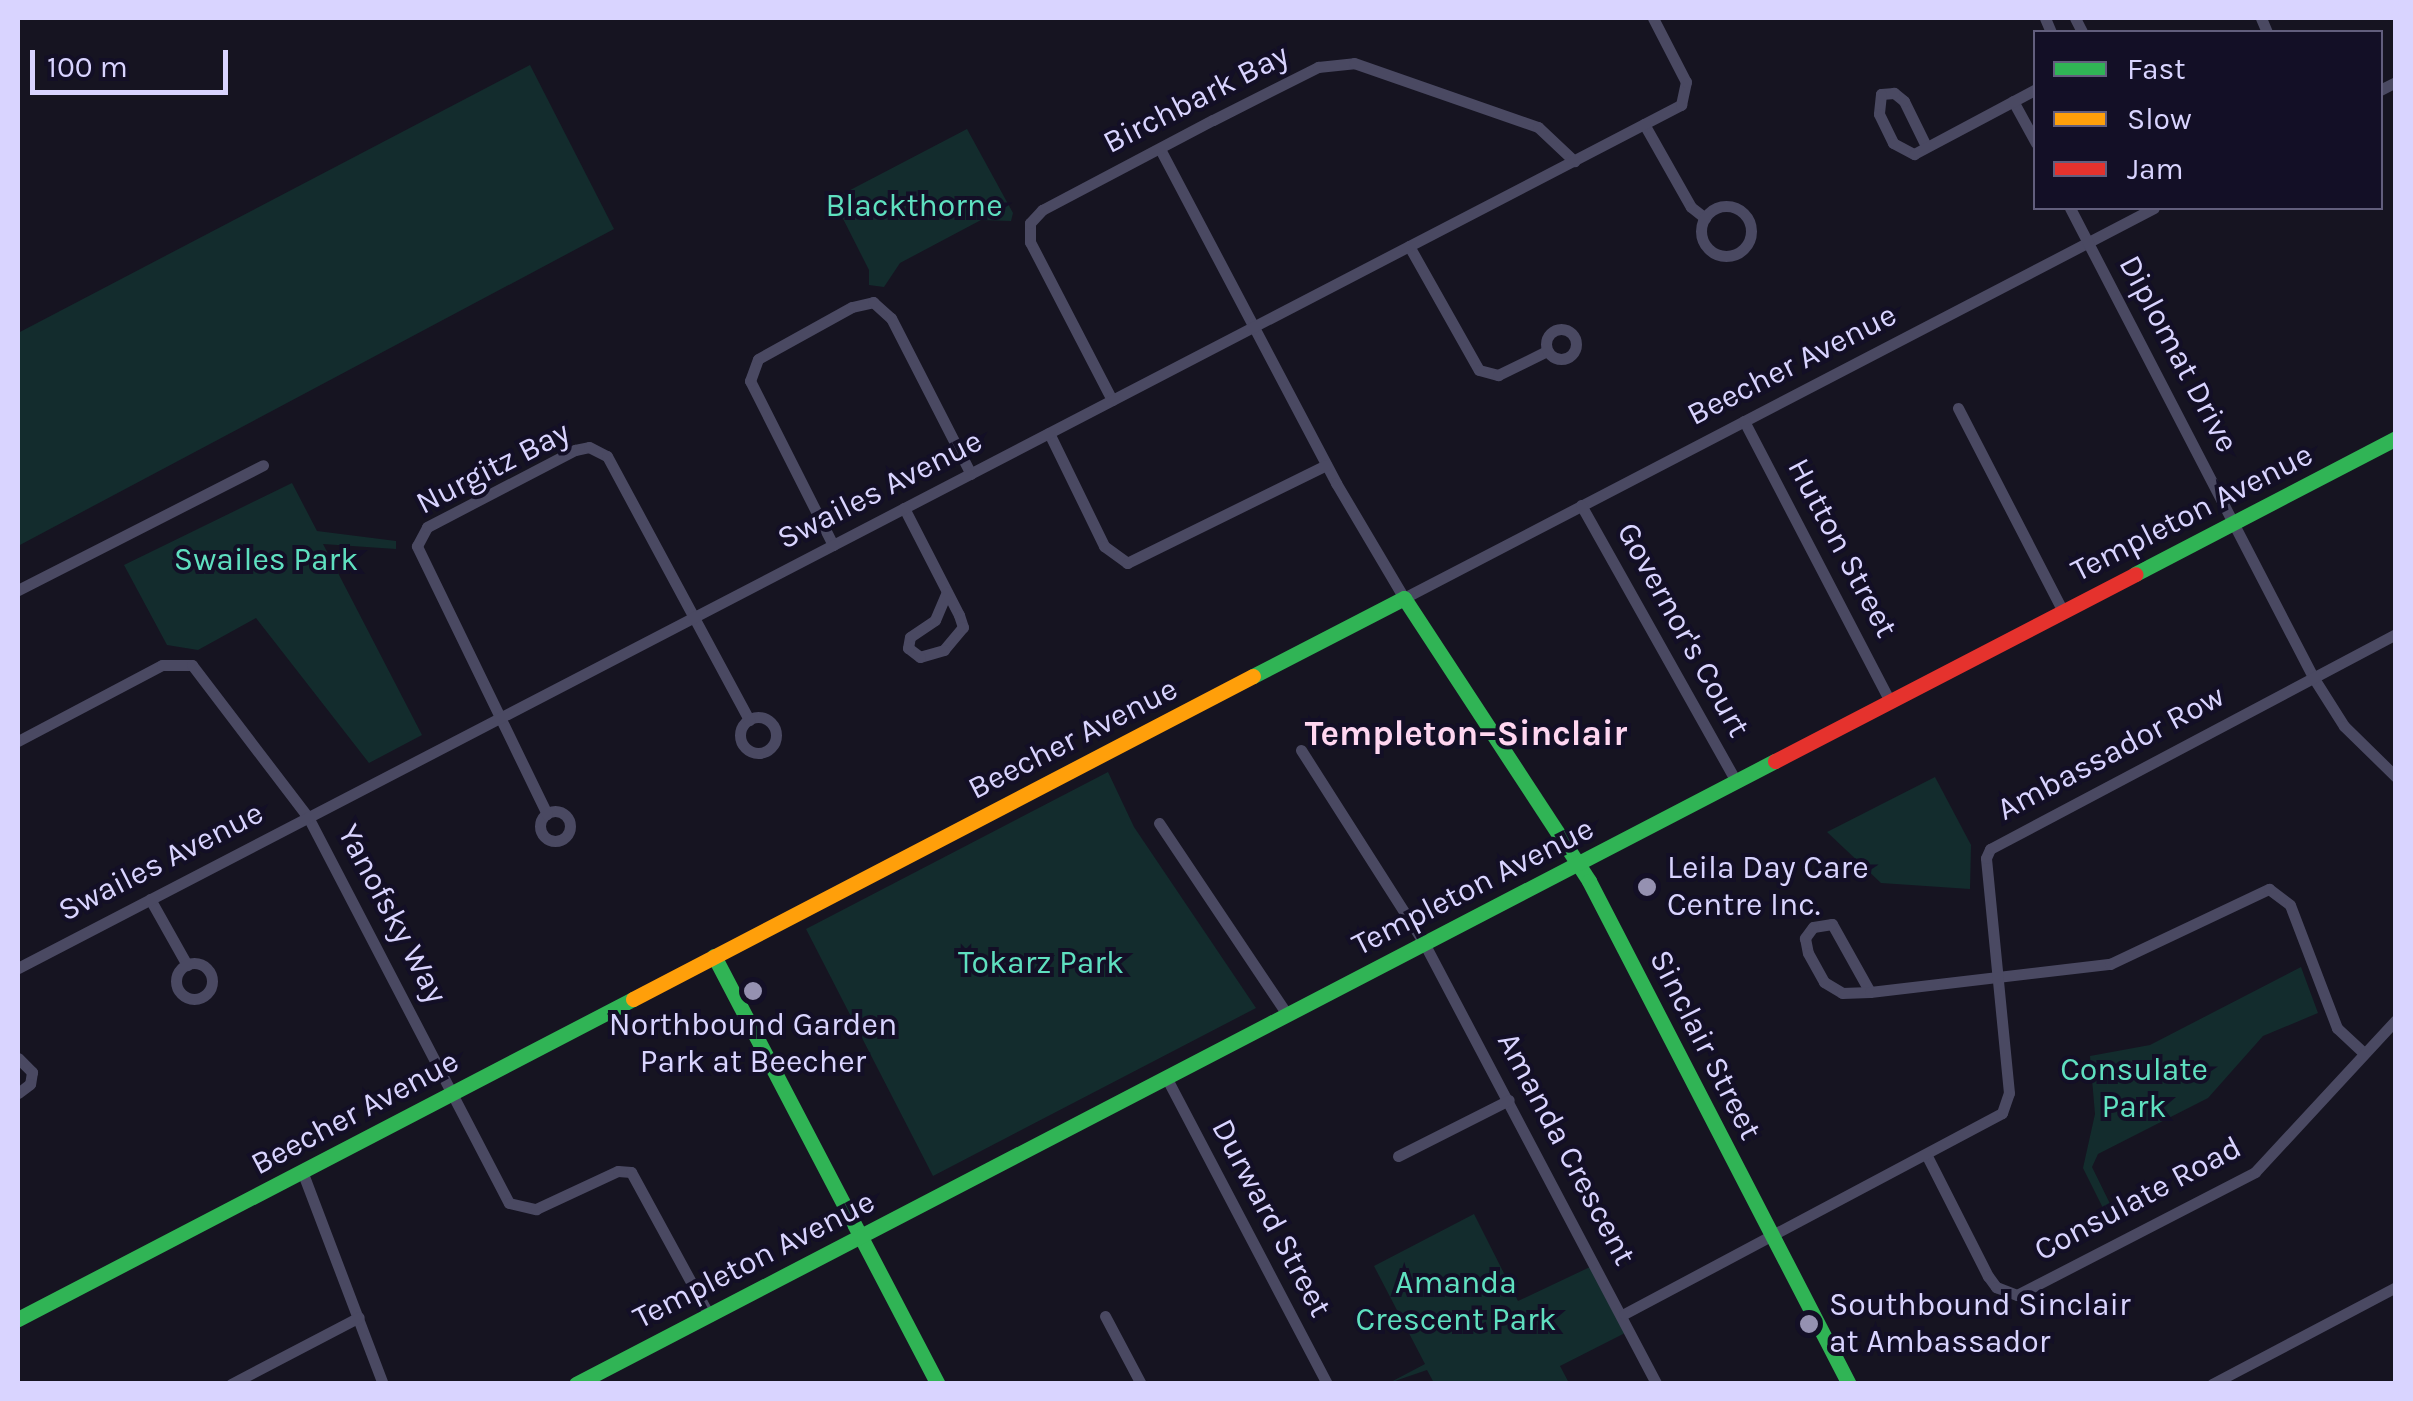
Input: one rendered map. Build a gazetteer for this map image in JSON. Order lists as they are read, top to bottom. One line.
{"streets":{"street":["Birchbark Bay","Diplomat Drive","Beecher Avenue","Nurgitz Bay","Swailes Avenue","Templeton Avenue","Hutton Street","Governor's Court","Ambassador Row","Yanofsky Way","Sinclair Street","Amanda Crescent","Consulate Road","Durward Street"]},"crossings":[["Birchbark Bay","Swailes Avenue"],["Birchbark Bay","Sinclair Street"],["Diplomat Drive","Beecher Avenue"],["Diplomat Drive","Templeton Avenue"],["Diplomat Drive","Ambassador Row"],["Beecher Avenue","Hutton Street"],["Beecher Avenue","Governor's Court"],["Beecher Avenue","Yanofsky Way"],["Beecher Avenue","Sinclair Street"],["Nurgitz Bay","Swailes Avenue"],["Swailes Avenue","Yanofsky Way"],["Swailes Avenue","Sinclair Street"],["Templeton Avenue","Hutton Street"],["Templeton Avenue","Governor's Court"],["Templeton Avenue","Yanofsky Way"],["Templeton Avenue","Sinclair Street"],["Templeton Avenue","Amanda Crescent"],["Templeton Avenue","Durward Street"],["Ambassador Row","Sinclair Street"],["Ambassador Row","Amanda Crescent"],["Ambassador Row","Consulate Road"]],"districts":["Templeton–Sinclair"],"parks":["Blackthorne","Swailes Park","Tokarz Park","Consulate Park","Amanda Crescent Park"],"places":["Leila Day Care Centre Inc.","Northbound Garden Park at Beecher","Southbound Sinclair at Ambassador"],"legend":["Fast","Slow","Jam"],"scale_bar":"100 m"}
